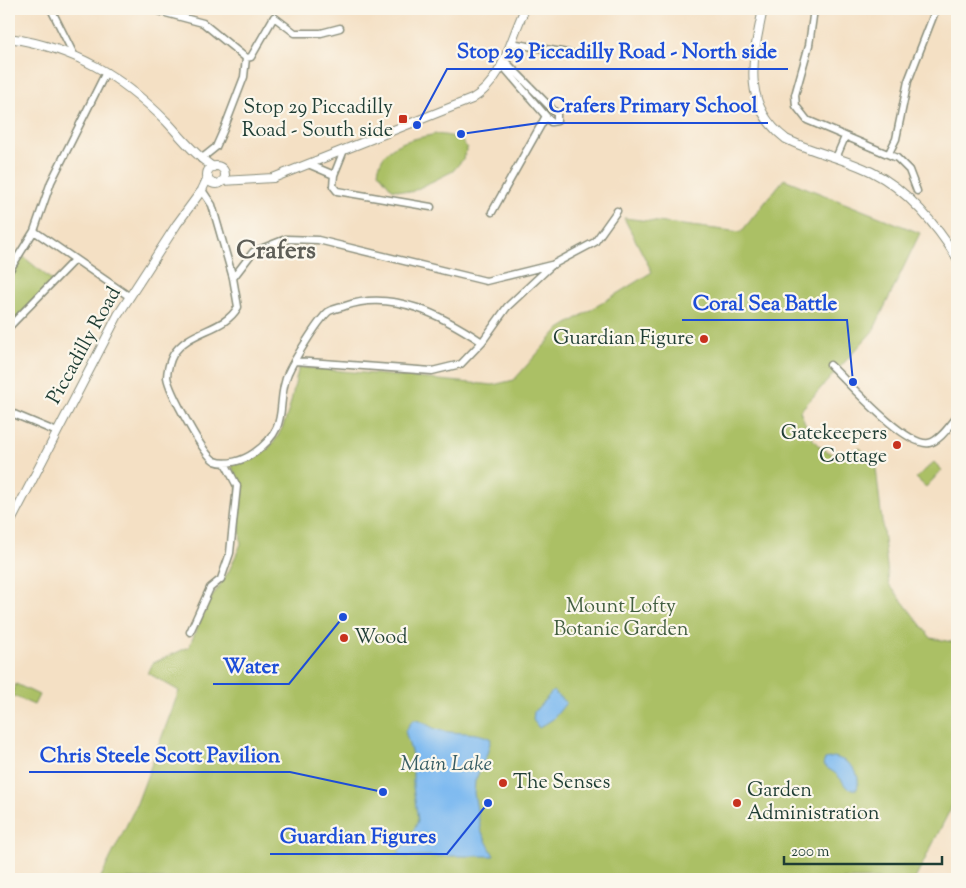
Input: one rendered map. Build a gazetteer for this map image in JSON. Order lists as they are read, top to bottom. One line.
{"streets":{"main road":["Piccadilly Road"]},"districts":["Crafers"],"water":["Main Lake"],"parks":["Mount Lofty Botanic Garden"],"places":{"transit":["Stop 29 Piccadilly Road - South side"],"other":["Stop 29 Piccadilly Road - North side","Crafers Primary School","Guardian Figure","Coral Sea Battle","Gatekeepers Cottage","Water","Wood","The Senses","Chris Steele Scott Pavilion","Guardian Figures","Garden Administration"]},"scale_bar":"200 m"}
